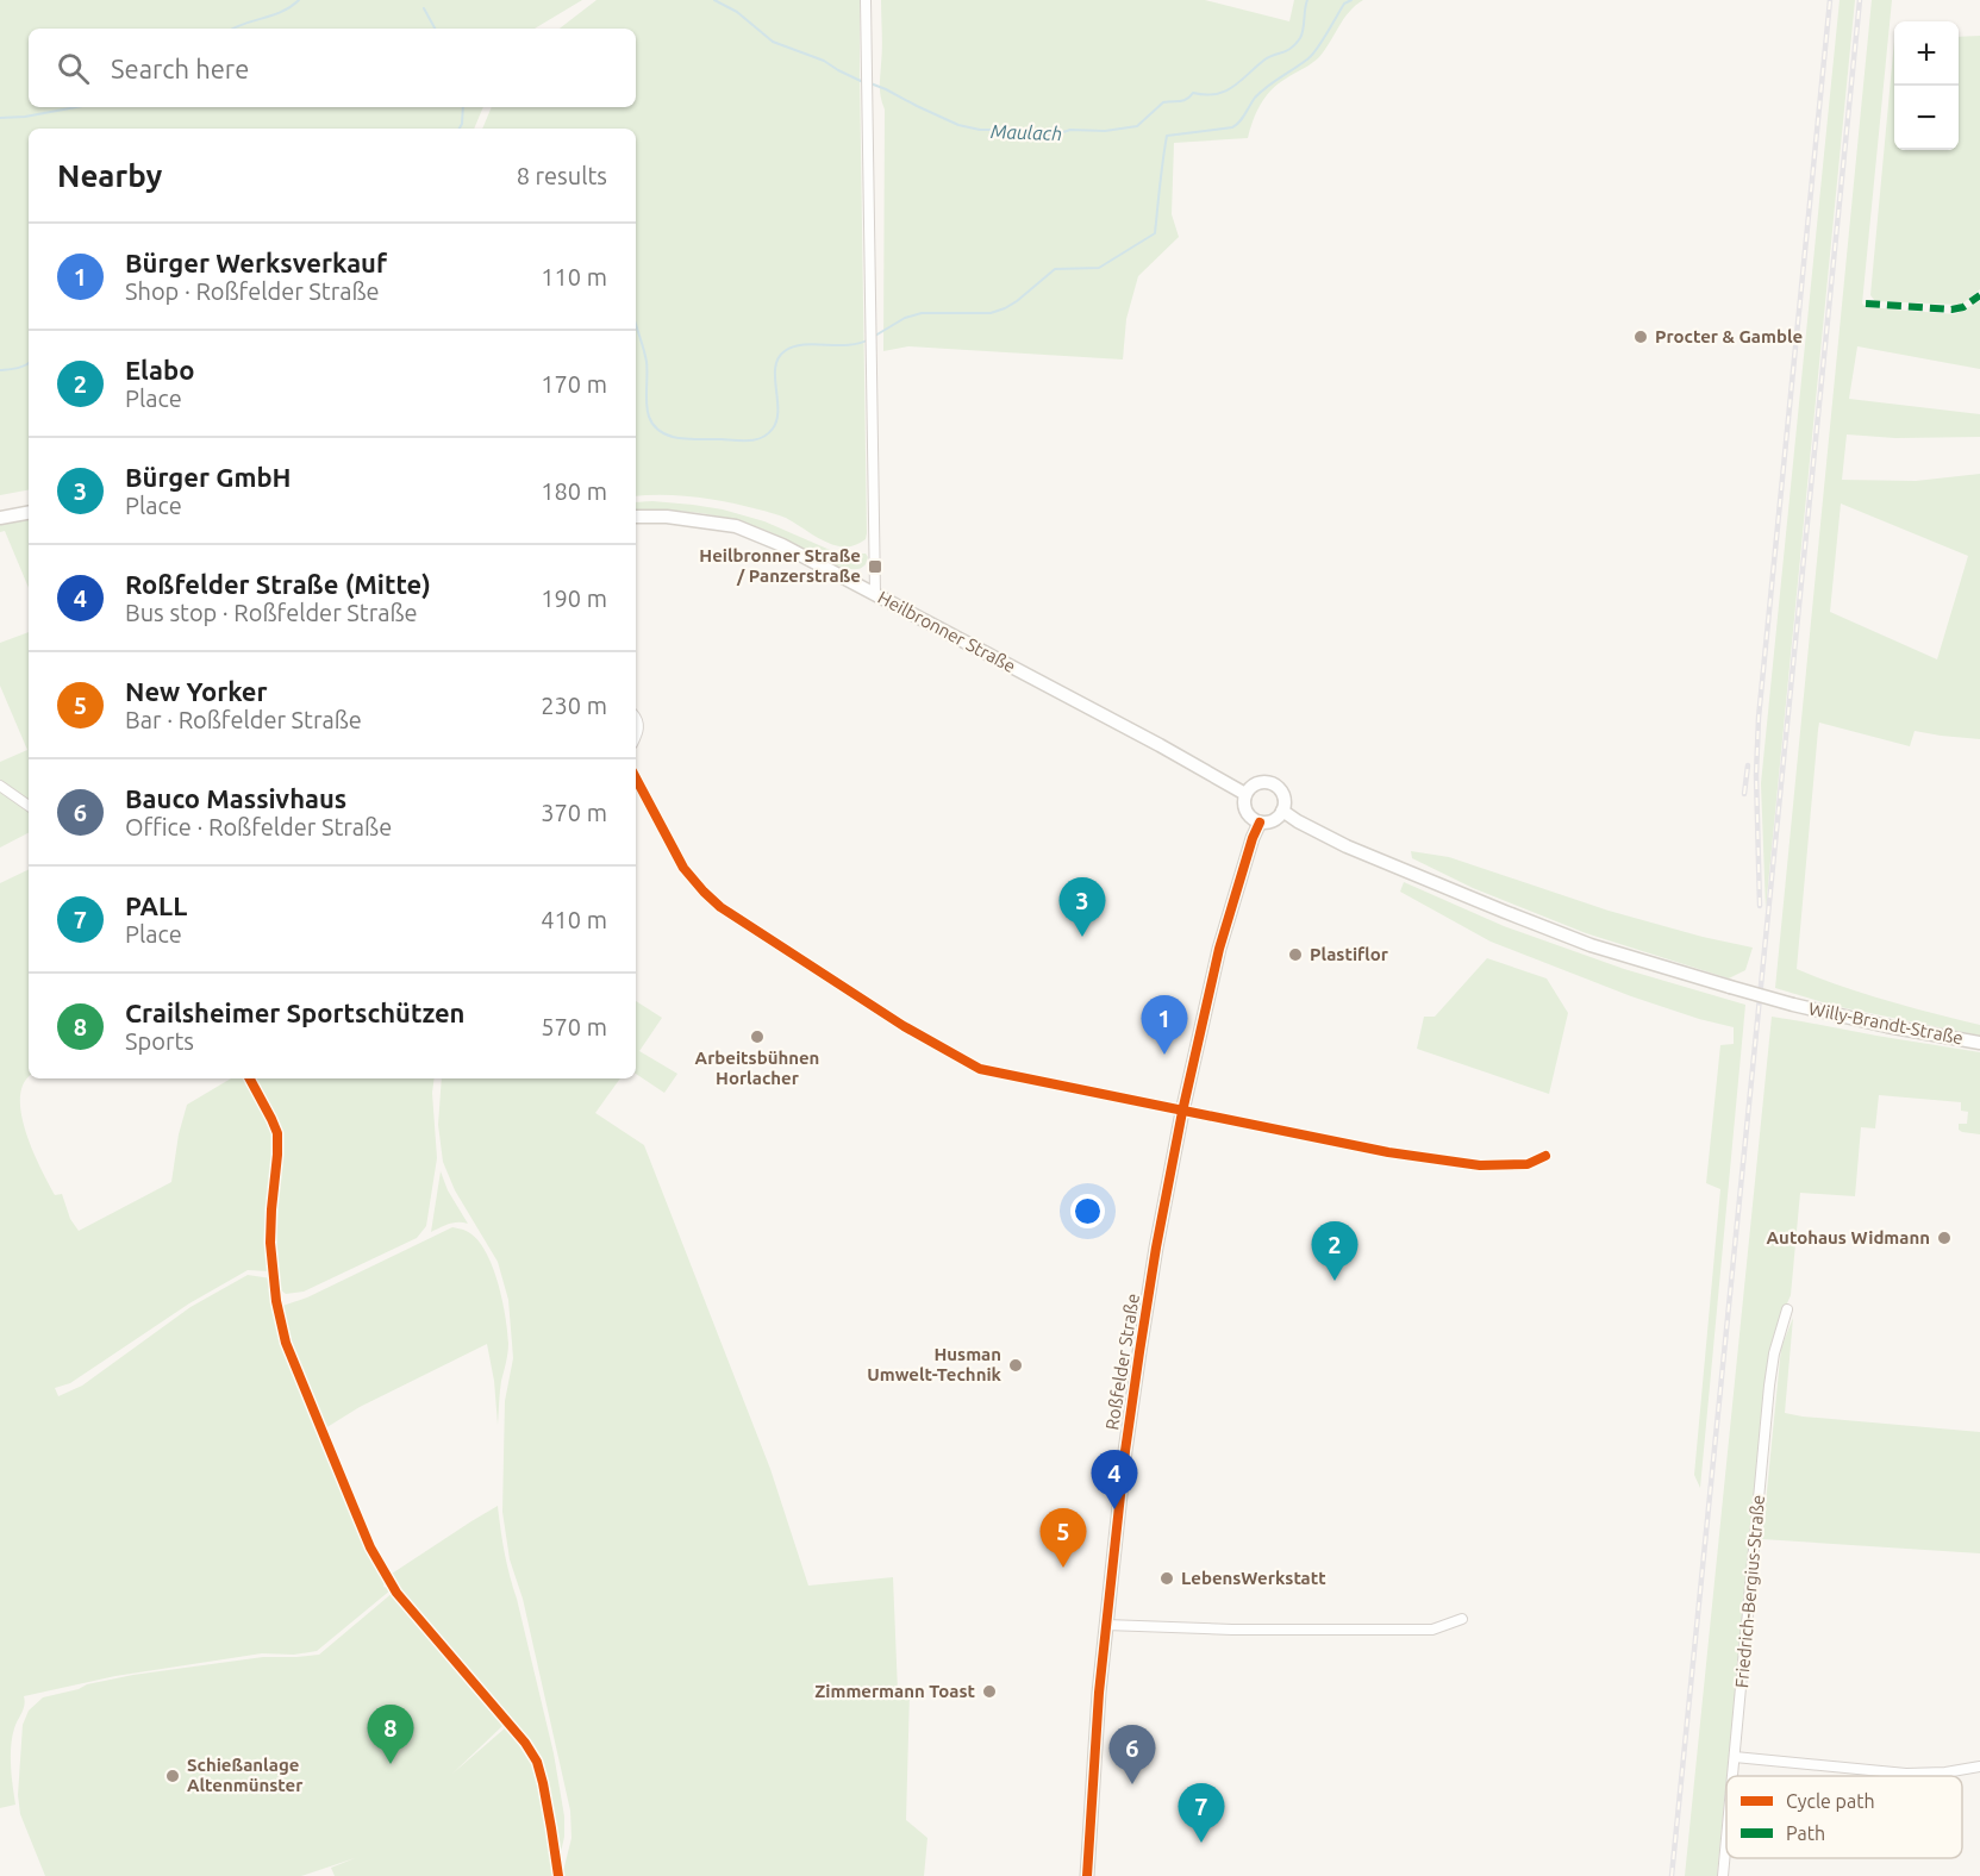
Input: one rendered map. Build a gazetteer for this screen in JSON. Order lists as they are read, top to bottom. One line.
{"streets":{"main road":["Heilbronner Straße","Willy-Brandt-Straße","Roßfelder Straße"],"street":["Friedrich-Bergius-Straße"]},"crossings":[["Heilbronner Straße","Willy-Brandt-Straße"],["Heilbronner Straße","Roßfelder Straße"],["Willy-Brandt-Straße","Roßfelder Straße"]],"water":["Maulach"],"places":{"other":["Procter & Gamble","Plastiflor","Arbeitsbühnen Horlacher","Autohaus Widmann","Husman Umwelt-Technik","LebensWerkstatt","Zimmermann Toast","Schießanlage Altenmünster"],"transit":["Heilbronner Straße / Panzerstraße"]},"legend":["Cycle path","Path"],"page":{"map_buttons":["+","−"],"search":"Search here","heading":["Nearby","8 results"],"list":[{"mark":"1","name":"Bürger Werksverkauf","note":"Shop · Roßfelder Straße","value":"110 m"},{"mark":"2","name":"Elabo","note":"Place","value":"170 m"},{"mark":"3","name":"Bürger GmbH","note":"Place","value":"180 m"},{"mark":"4","name":"Roßfelder Straße (Mitte)","note":"Bus stop · Roßfelder Straße","value":"190 m"},{"mark":"5","name":"New Yorker","note":"Bar · Roßfelder Straße","value":"230 m"},{"mark":"6","name":"Bauco Massivhaus","note":"Office · Roßfelder Straße","value":"370 m"},{"mark":"7","name":"PALL","note":"Place","value":"410 m"},{"mark":"8","name":"Crailsheimer Sportschützen","note":"Sports","value":"570 m"}],"pins":["3","1","2","4","5","8","6","7"]}}
